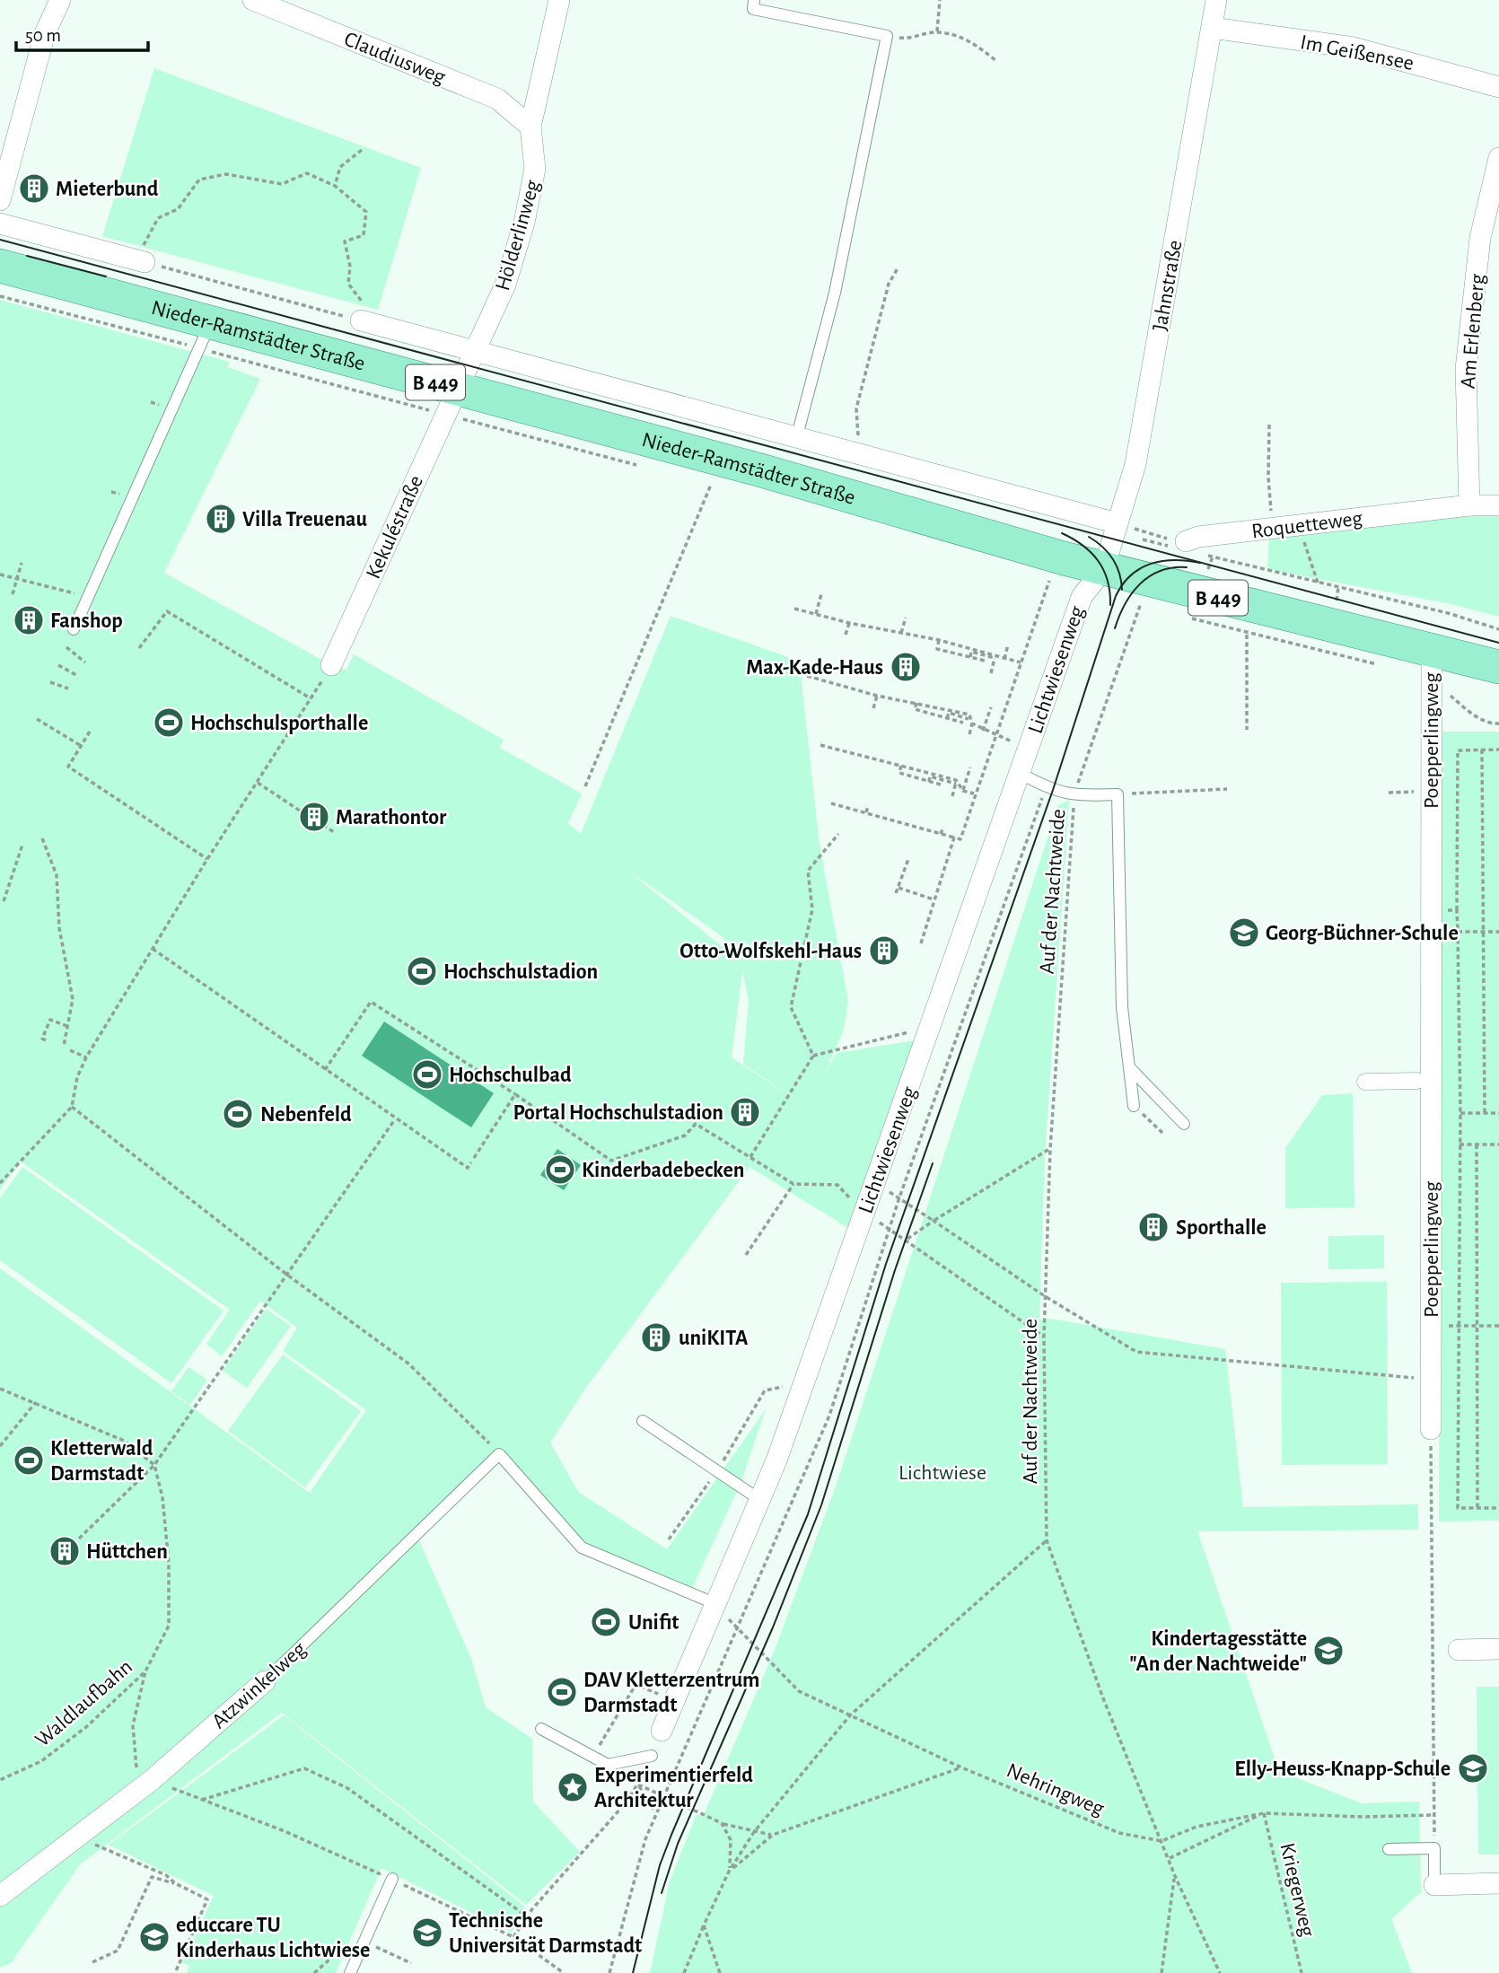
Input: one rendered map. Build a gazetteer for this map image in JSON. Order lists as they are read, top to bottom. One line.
{"streets":{"main road":["Nieder-Ramstädter Straße","B 449"],"street":["Im Geißensee","Claudiusweg","Hölderlinweg","Jahnstraße","Am Erlenberg","Roquetteweg","Kekuléstraße","Lichtwiesenweg","Poepperlingweg","Atzwinkelweg"],"path":["Auf der Nachtweide","Waldlaufbahn","Nehringweg","Kriegerweg"]},"crossings":[["Im Geißensee","Jahnstraße"],["Claudiusweg","Hölderlinweg"],["Hölderlinweg","Nieder-Ramstädter Straße"],["Hölderlinweg","Kekuléstraße"],["Jahnstraße","Nieder-Ramstädter Straße"],["Jahnstraße","Lichtwiesenweg"],["Am Erlenberg","Roquetteweg"],["Nieder-Ramstädter Straße","Kekuléstraße"],["Nieder-Ramstädter Straße","Lichtwiesenweg"],["Nieder-Ramstädter Straße","Poepperlingweg"],["Lichtwiesenweg","Nehringweg"],["Auf der Nachtweide","Nehringweg"]],"parks":["Lichtwiese"],"places":{"building":["Mieterbund","Villa Treuenau","Fanshop","Max-Kade-Haus","Marathontor","Otto-Wolfskehl-Haus","Portal Hochschulstadion","Sporthalle","uniKITA","Hüttchen"],"sports":["Hochschulsporthalle","Hochschulstadion","Hochschulbad","Nebenfeld","Kinderbadebecken","Kletterwald Darmstadt","Unifit","DAV Kletterzentrum Darmstadt"],"school or university":["Georg-Büchner-Schule","Kindertagesstätte \"An der Nachtweide\"","Elly-Heuss-Knapp-Schule","Technische Universität Darmstadt","educcare TU Kinderhaus Lichtwiese"],"place":["Experimentierfeld Architektur"]},"scale_bar":"50 m"}
